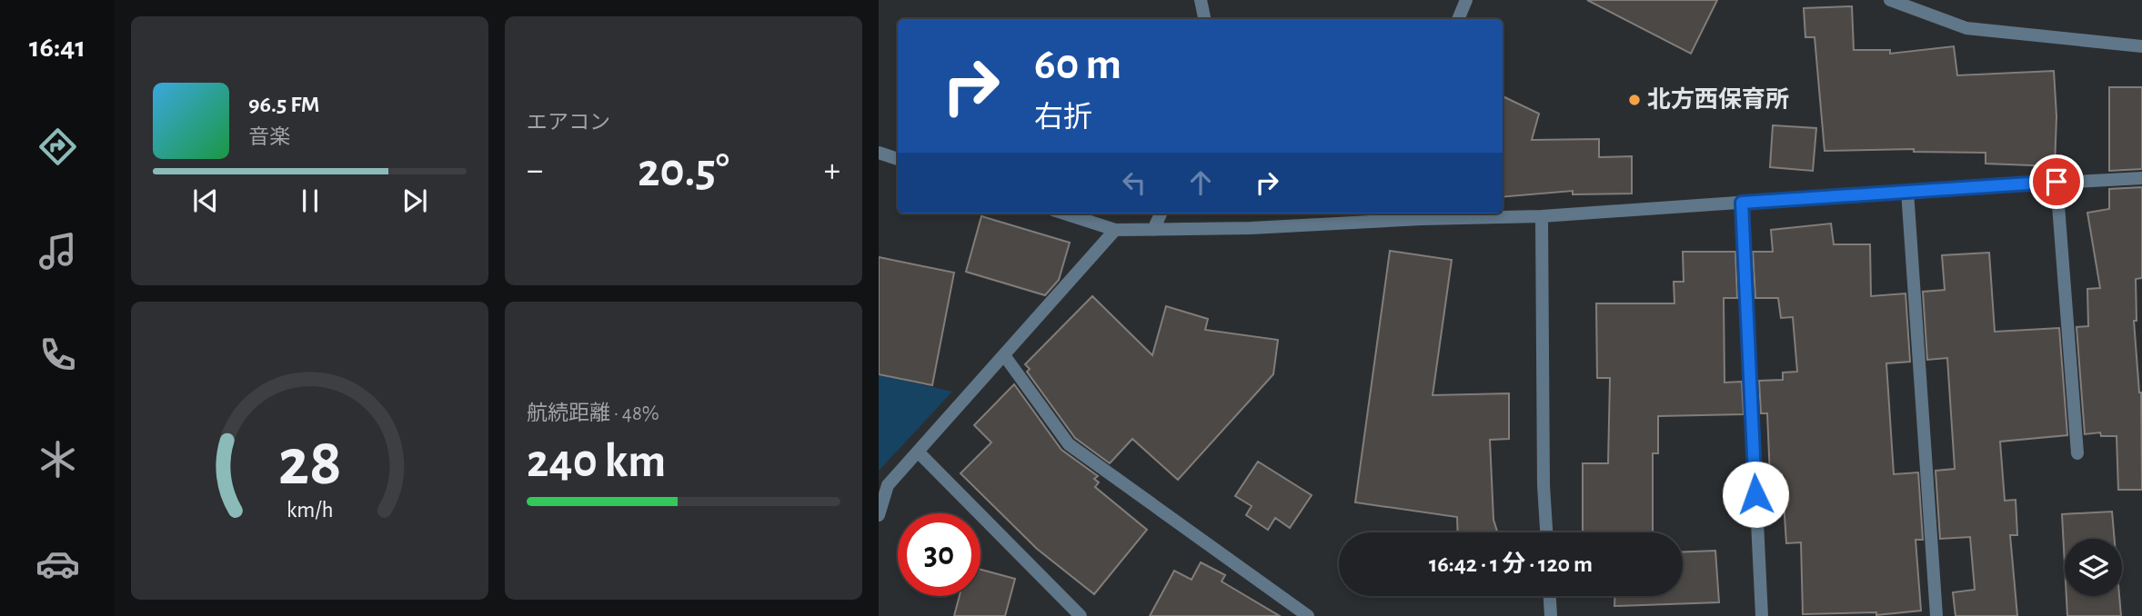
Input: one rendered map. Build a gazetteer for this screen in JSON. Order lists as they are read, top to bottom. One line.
{"places":["北方西保育所"],"page":{"tabs":"16:41","tile":["エアコン",["航続距離 · 48%","240 km"]],"turn":["60 m","右折"],"song":["96.5 FM","音楽"],"heat":["−","20.5°","+"],"limit":"30","trip":"16:42 · 1 分 · 120 m","gauge":["28","km/h"]}}
